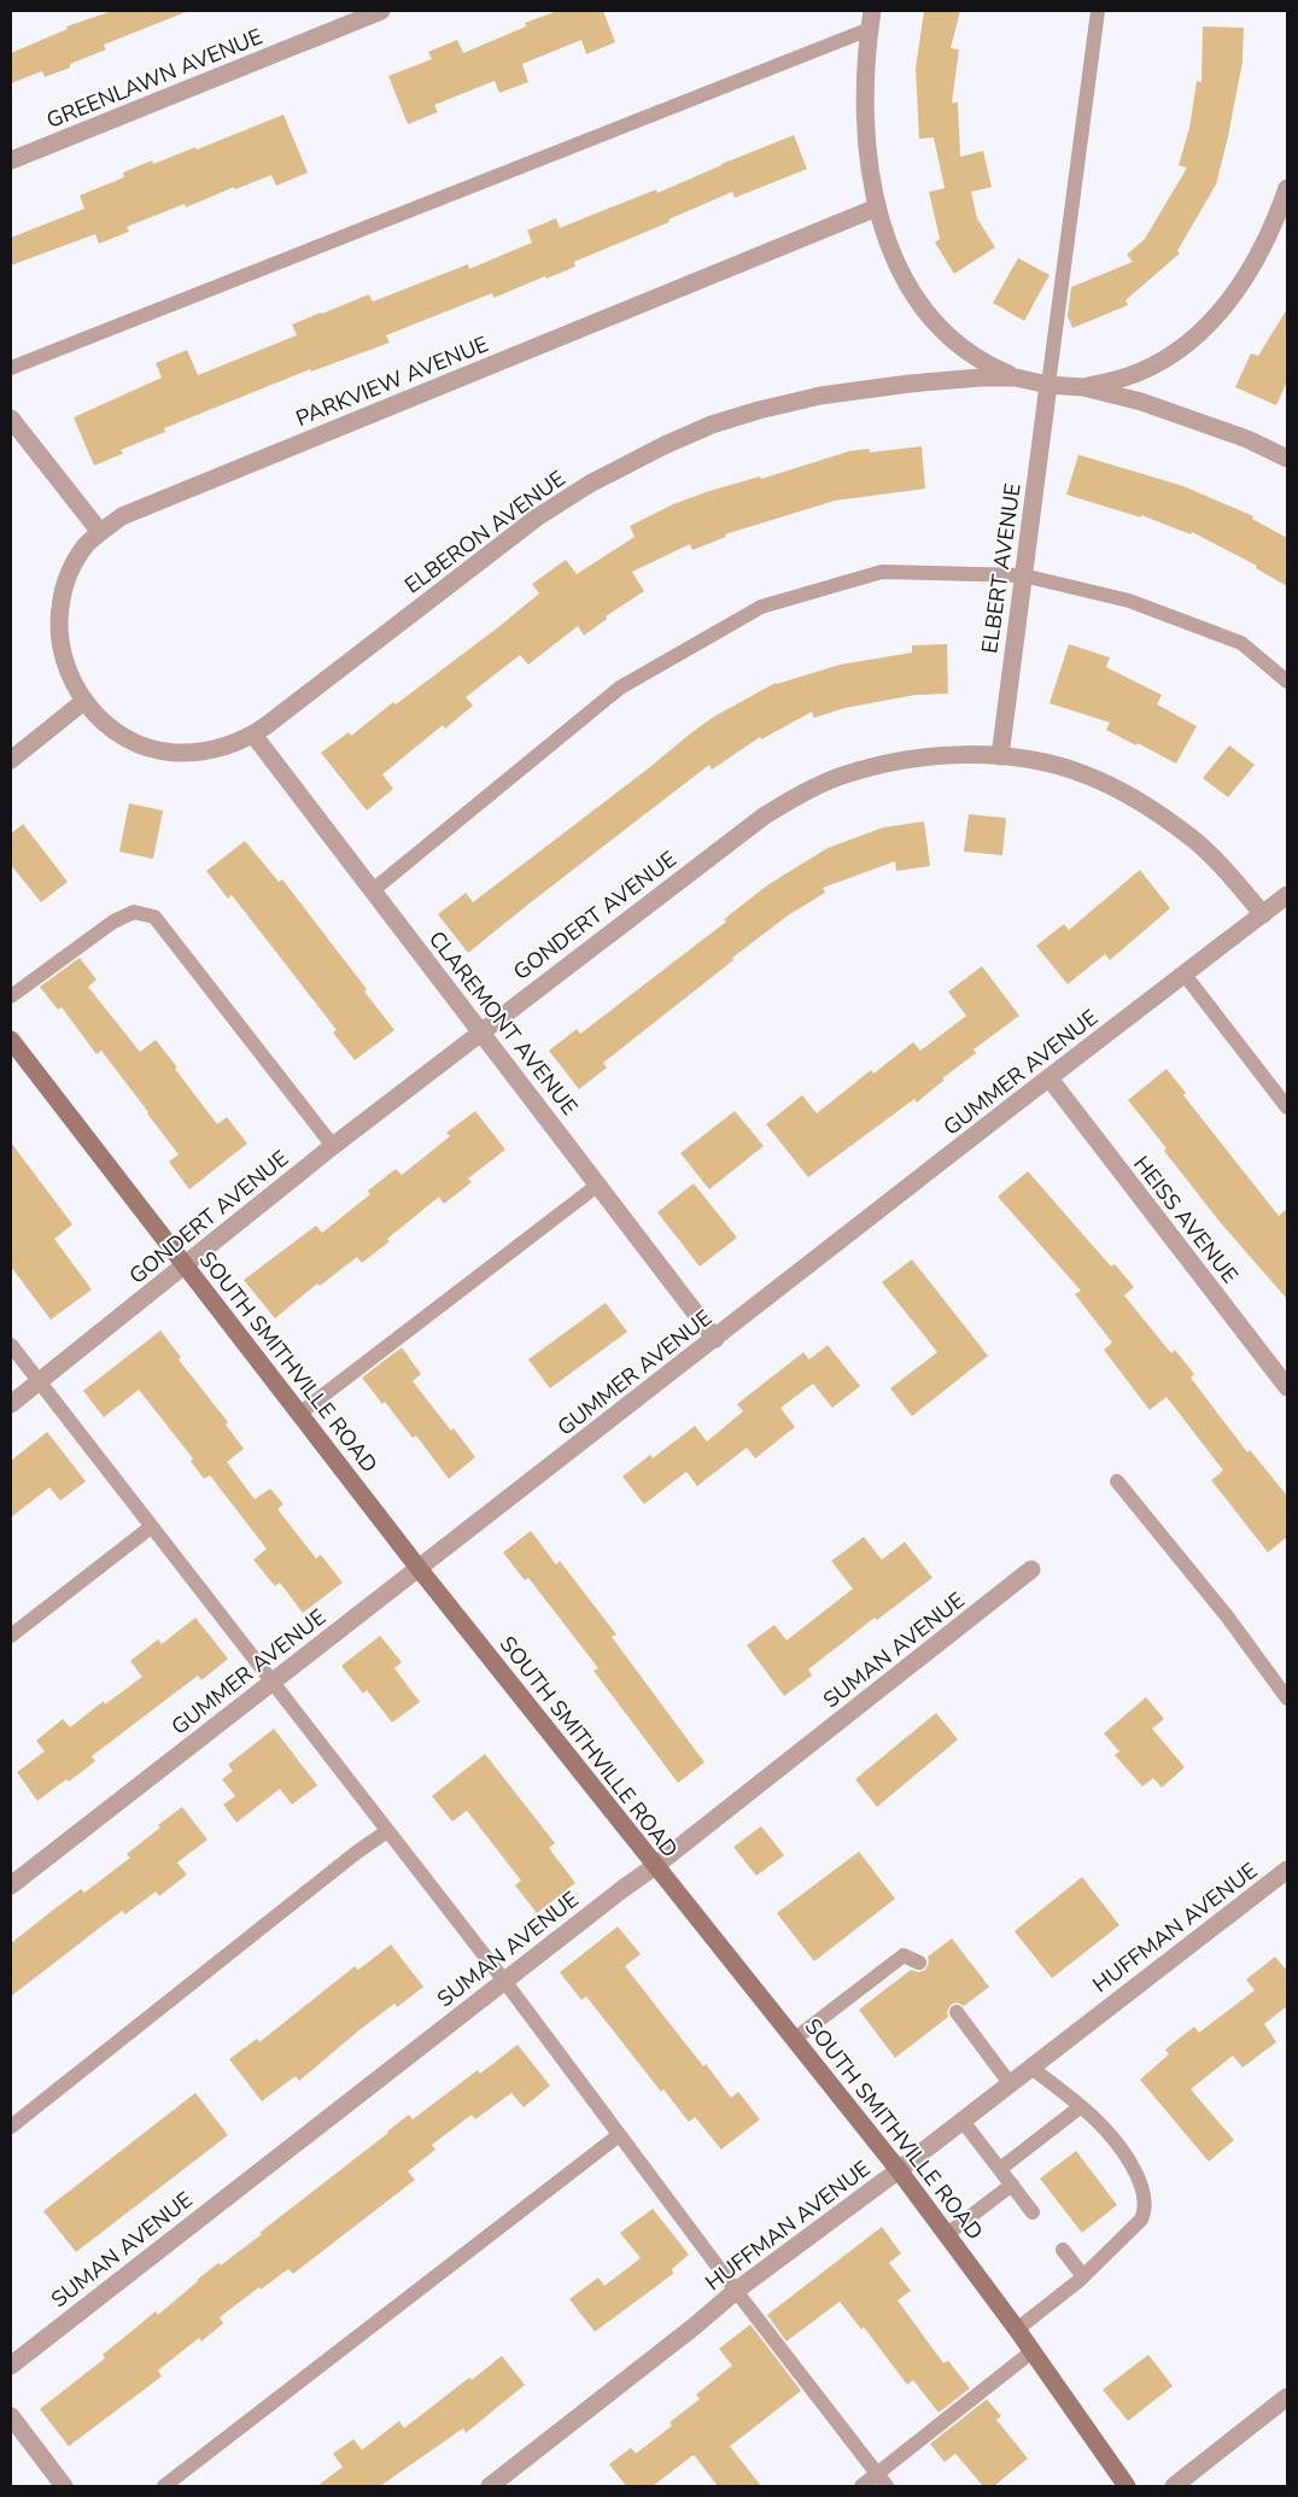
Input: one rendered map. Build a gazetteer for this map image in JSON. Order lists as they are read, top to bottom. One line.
{"streets":{"main road":["SOUTH SMITHVILLE ROAD"],"street":["GREENLAWN AVENUE","PARKVIEW AVENUE","ELBERON AVENUE","ELBERT AVENUE","GONDERT AVENUE","CLAREMONT AVENUE","GUMMER AVENUE","HEISS AVENUE","SUMAN AVENUE","HUFFMAN AVENUE"]},"crossings":[["PARKVIEW AVENUE","ELBERON AVENUE"],["ELBERON AVENUE","ELBERT AVENUE"],["ELBERON AVENUE","CLAREMONT AVENUE"],["ELBERT AVENUE","GONDERT AVENUE"],["GONDERT AVENUE","CLAREMONT AVENUE"],["GONDERT AVENUE","GUMMER AVENUE"],["GONDERT AVENUE","SOUTH SMITHVILLE ROAD"],["CLAREMONT AVENUE","GUMMER AVENUE"],["GUMMER AVENUE","HEISS AVENUE"],["GUMMER AVENUE","SOUTH SMITHVILLE ROAD"],["SOUTH SMITHVILLE ROAD","SUMAN AVENUE"],["SOUTH SMITHVILLE ROAD","HUFFMAN AVENUE"]]}
